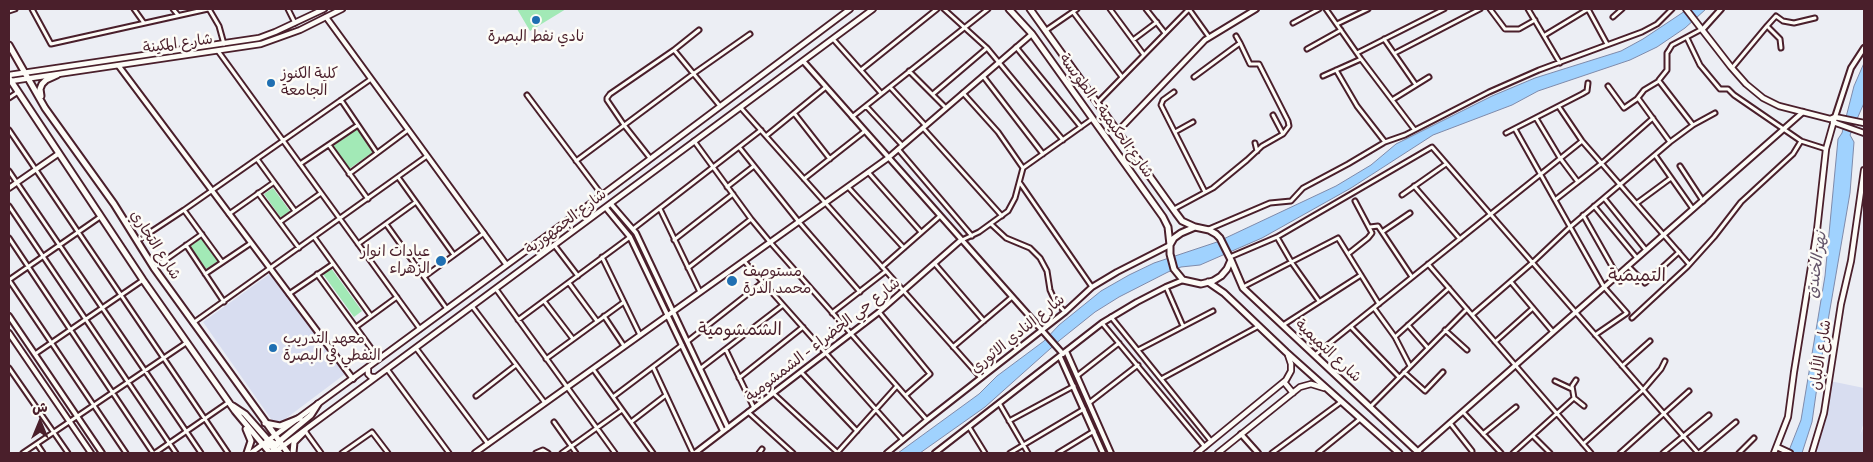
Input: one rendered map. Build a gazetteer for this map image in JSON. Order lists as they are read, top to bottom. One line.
{"streets":{"main road":["شارع المكينة","شارع الحكيمية - الطويسة","شارع الجمهورية","شارع التجاري","شارع التميمية","شارع الألبان"],"street":["شارع النادي الاثوري","شارع حي الخضراء - الشمشومية"]},"crossings":[["شارع المكينة","شارع التجاري"],["شارع الحكيمية - الطويسة","شارع النادي الاثوري"],["شارع الحكيمية - الطويسة","شارع التميمية"],["شارع الجمهورية","شارع التجاري"],["شارع النادي الاثوري","شارع التميمية"]],"districts":["التميمية","الشمشومية"],"water":["نهر الخندق"],"places":["نادي نفط البصرة","كلية الكنوز الجامعة","عيادات انوار الزهراء","مستوصف محمد الدرة","معهد التدريب النفطي في البصرة"],"north":"top"}
